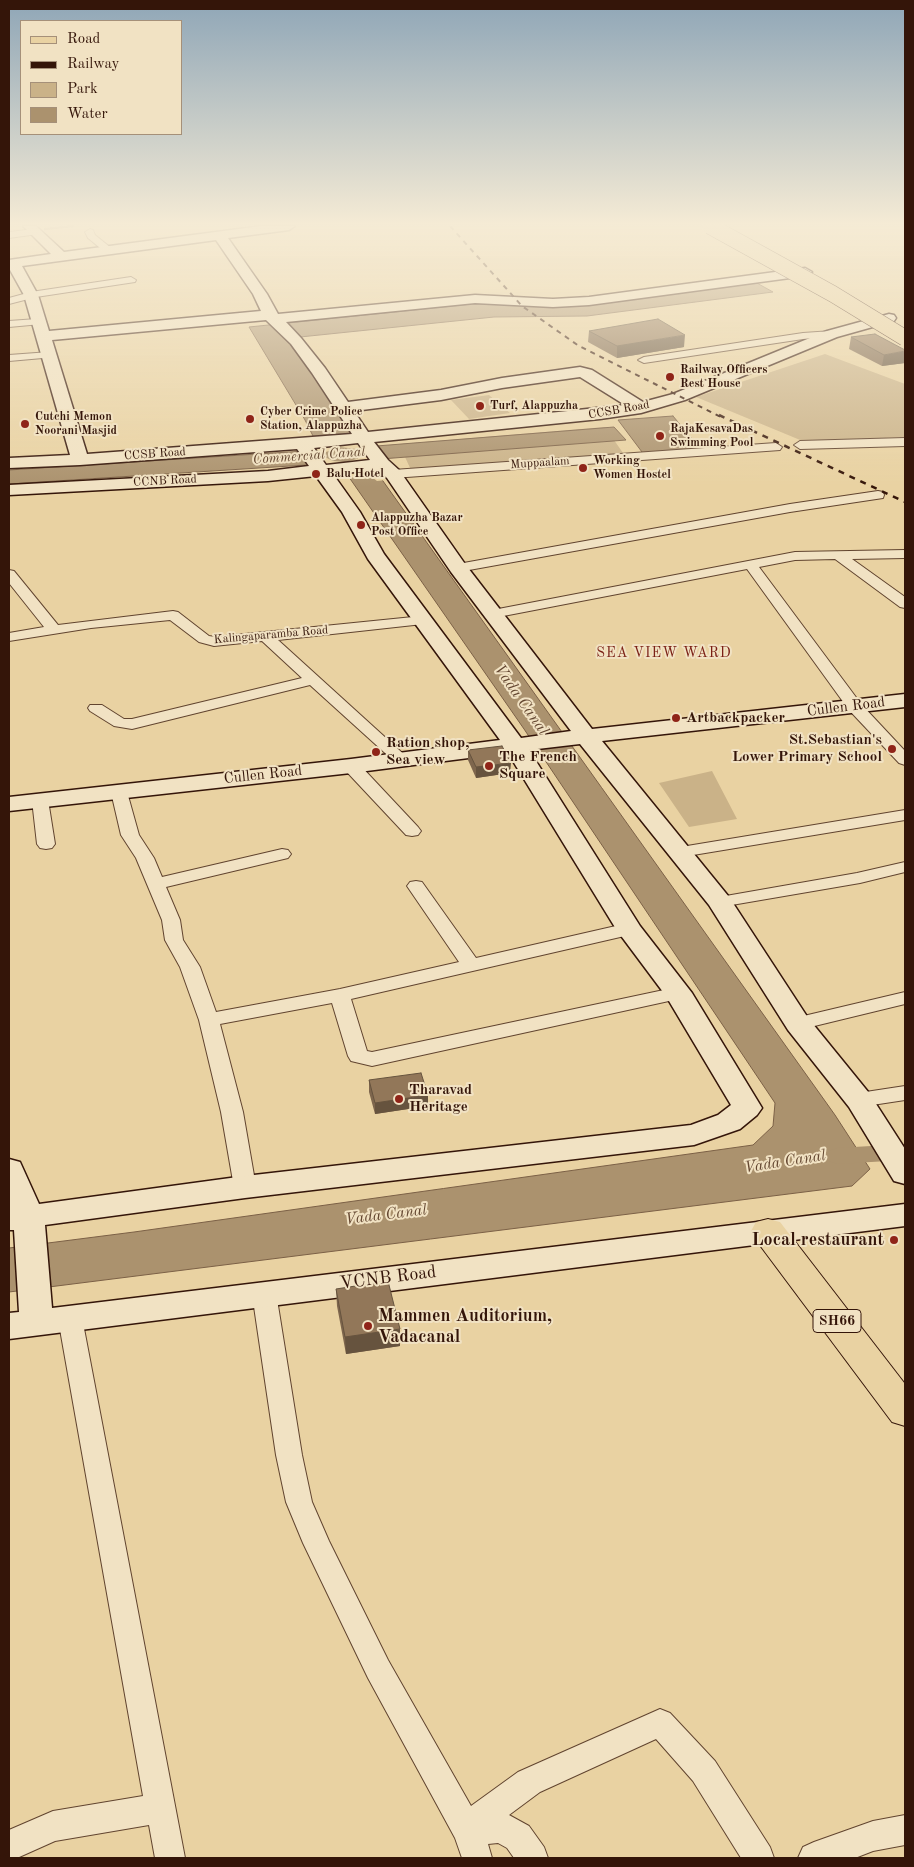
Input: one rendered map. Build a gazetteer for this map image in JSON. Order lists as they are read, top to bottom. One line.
{"streets":{"main road":["CCSB Road","CCNB Road","Cullen Road","VCNB Road","SH66"],"street":["Muppaalam","Kalingaparamba Road"]},"crossings":[["CCSB Road","Muppaalam"],["CCSB Road","CCNB Road"],["VCNB Road","SH66"]],"districts":["SEA VIEW WARD"],"water":["Commercial Canal","Vada Canal"],"places":["Railway Officers Rest House","Turf, Alappuzha","Cyber Crime Police Station, Alappuzha","Cutchi Memon Noorani Masjid","RajaKesavaDas Swimming Pool","Working Women Hostel","Balu Hotel","Alappuzha Bazar Post Office","Artbackpacker","St.Sebastian's Lower Primary School","Ration shop, Sea view","The French Square","Tharavad Heritage","Local restaurant","Mammen Auditorium, Vadacanal"],"legend":["Road","Railway","Park","Water"]}
